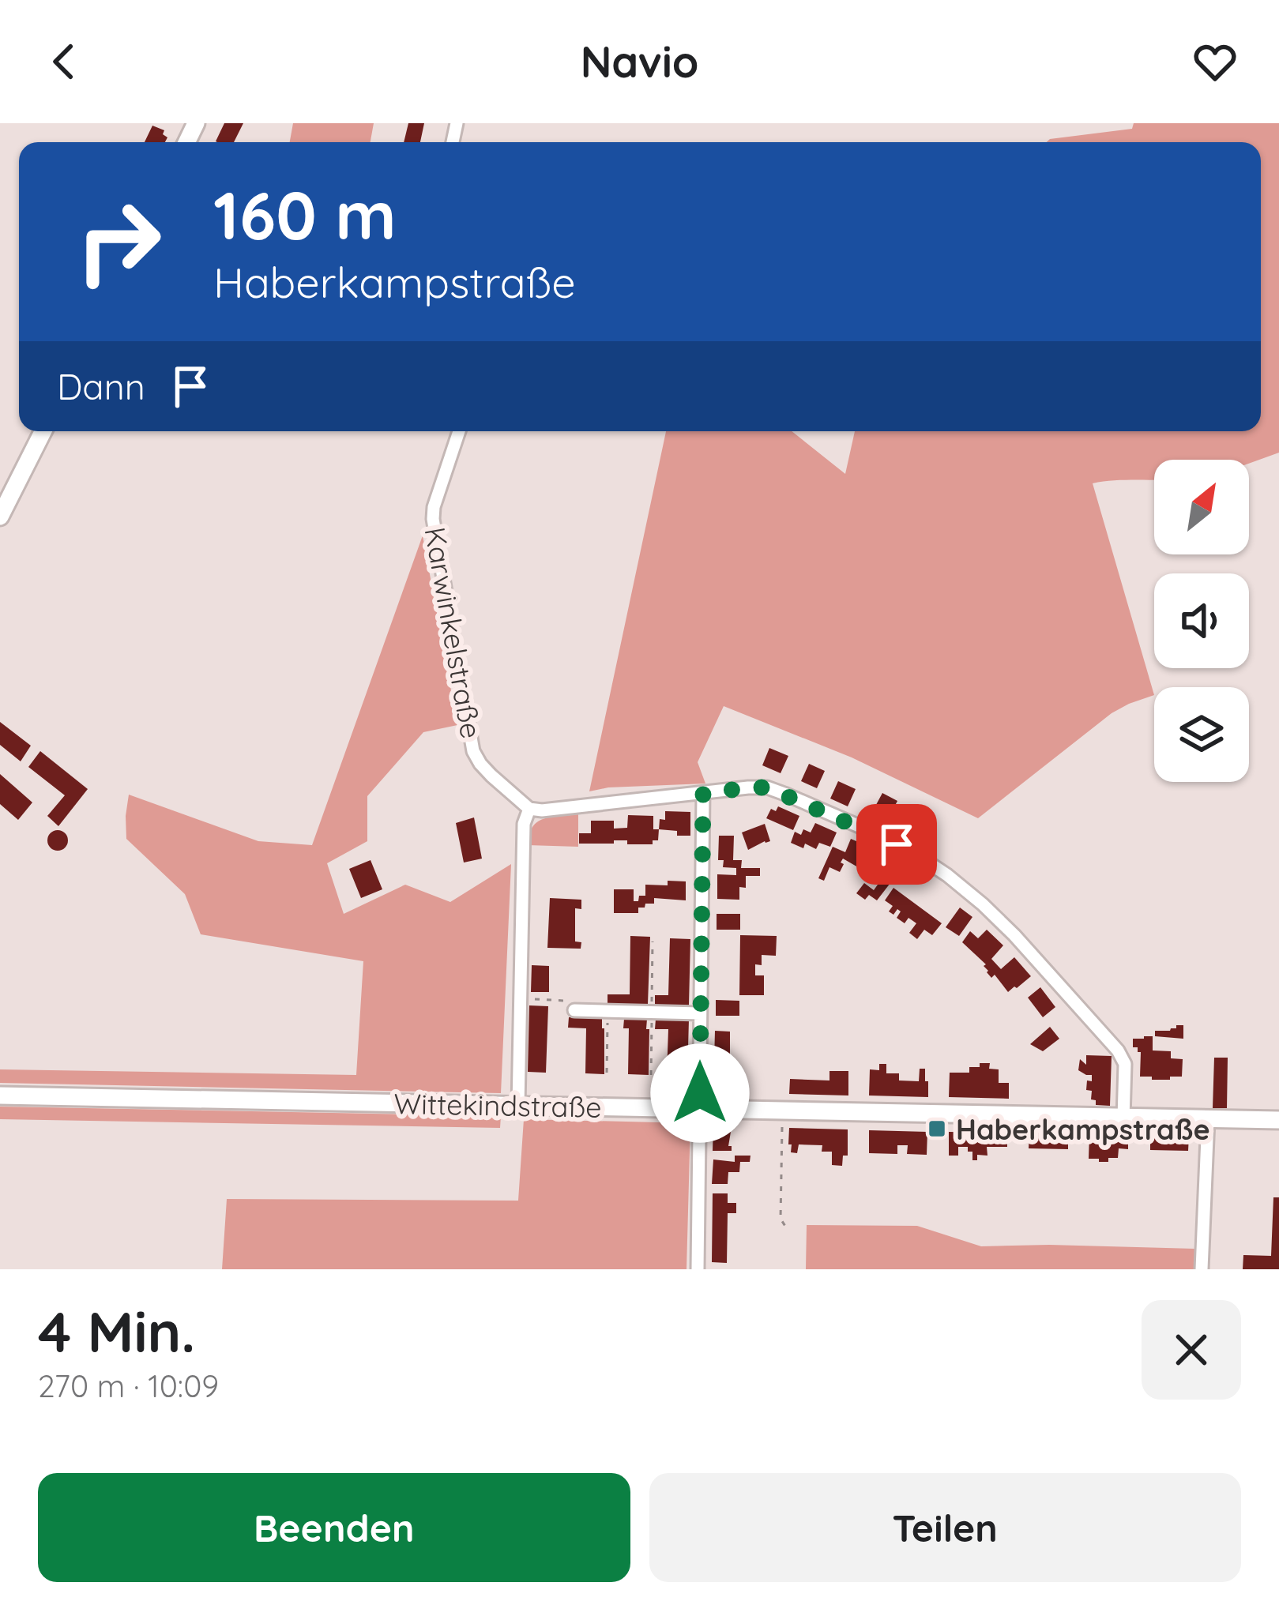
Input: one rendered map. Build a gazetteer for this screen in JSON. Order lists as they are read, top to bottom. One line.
{"streets":{"main road":["Wittekindstraße"],"street":["Karwinkelstraße"]},"places":{"transit":["Haberkampstraße"]},"north":"top right","page":{"header":"Navio","turn":["160 m","Haberkampstraße"],"then":"Dann","heading":["4 Min.","270 m · 10:09"],"buttons":["Beenden","Teilen"]}}
